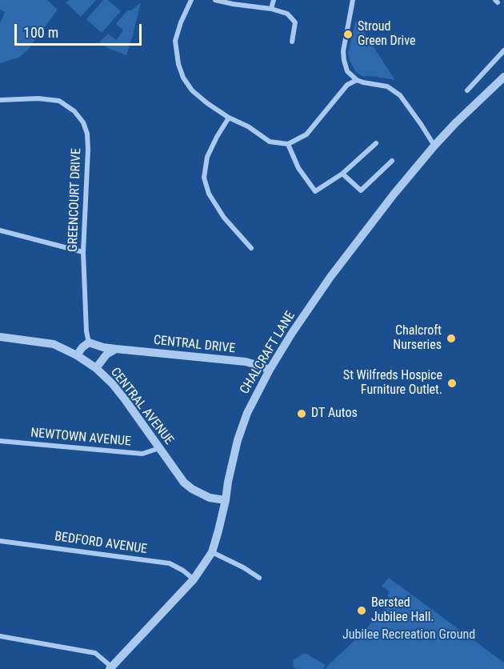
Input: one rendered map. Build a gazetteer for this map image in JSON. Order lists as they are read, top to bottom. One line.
{"streets":{"street":["GREENCOURT DRIVE","CENTRAL DRIVE","CHALCRAFT LANE","CENTRAL AVENUE","NEWTOWN AVENUE","BEDFORD AVENUE"]},"crossings":[["GREENCOURT DRIVE","CENTRAL DRIVE"],["CENTRAL DRIVE","CHALCRAFT LANE"],["CHALCRAFT LANE","CENTRAL AVENUE"],["CHALCRAFT LANE","BEDFORD AVENUE"],["CENTRAL AVENUE","NEWTOWN AVENUE"]],"parks":["Jubilee Recreation Ground"],"places":["Stroud Green Drive","Chalcroft Nurseries","St Wilfreds Hospice Furniture Outlet.","DT Autos","Bersted Jubilee Hall."],"scale_bar":"100 m"}
